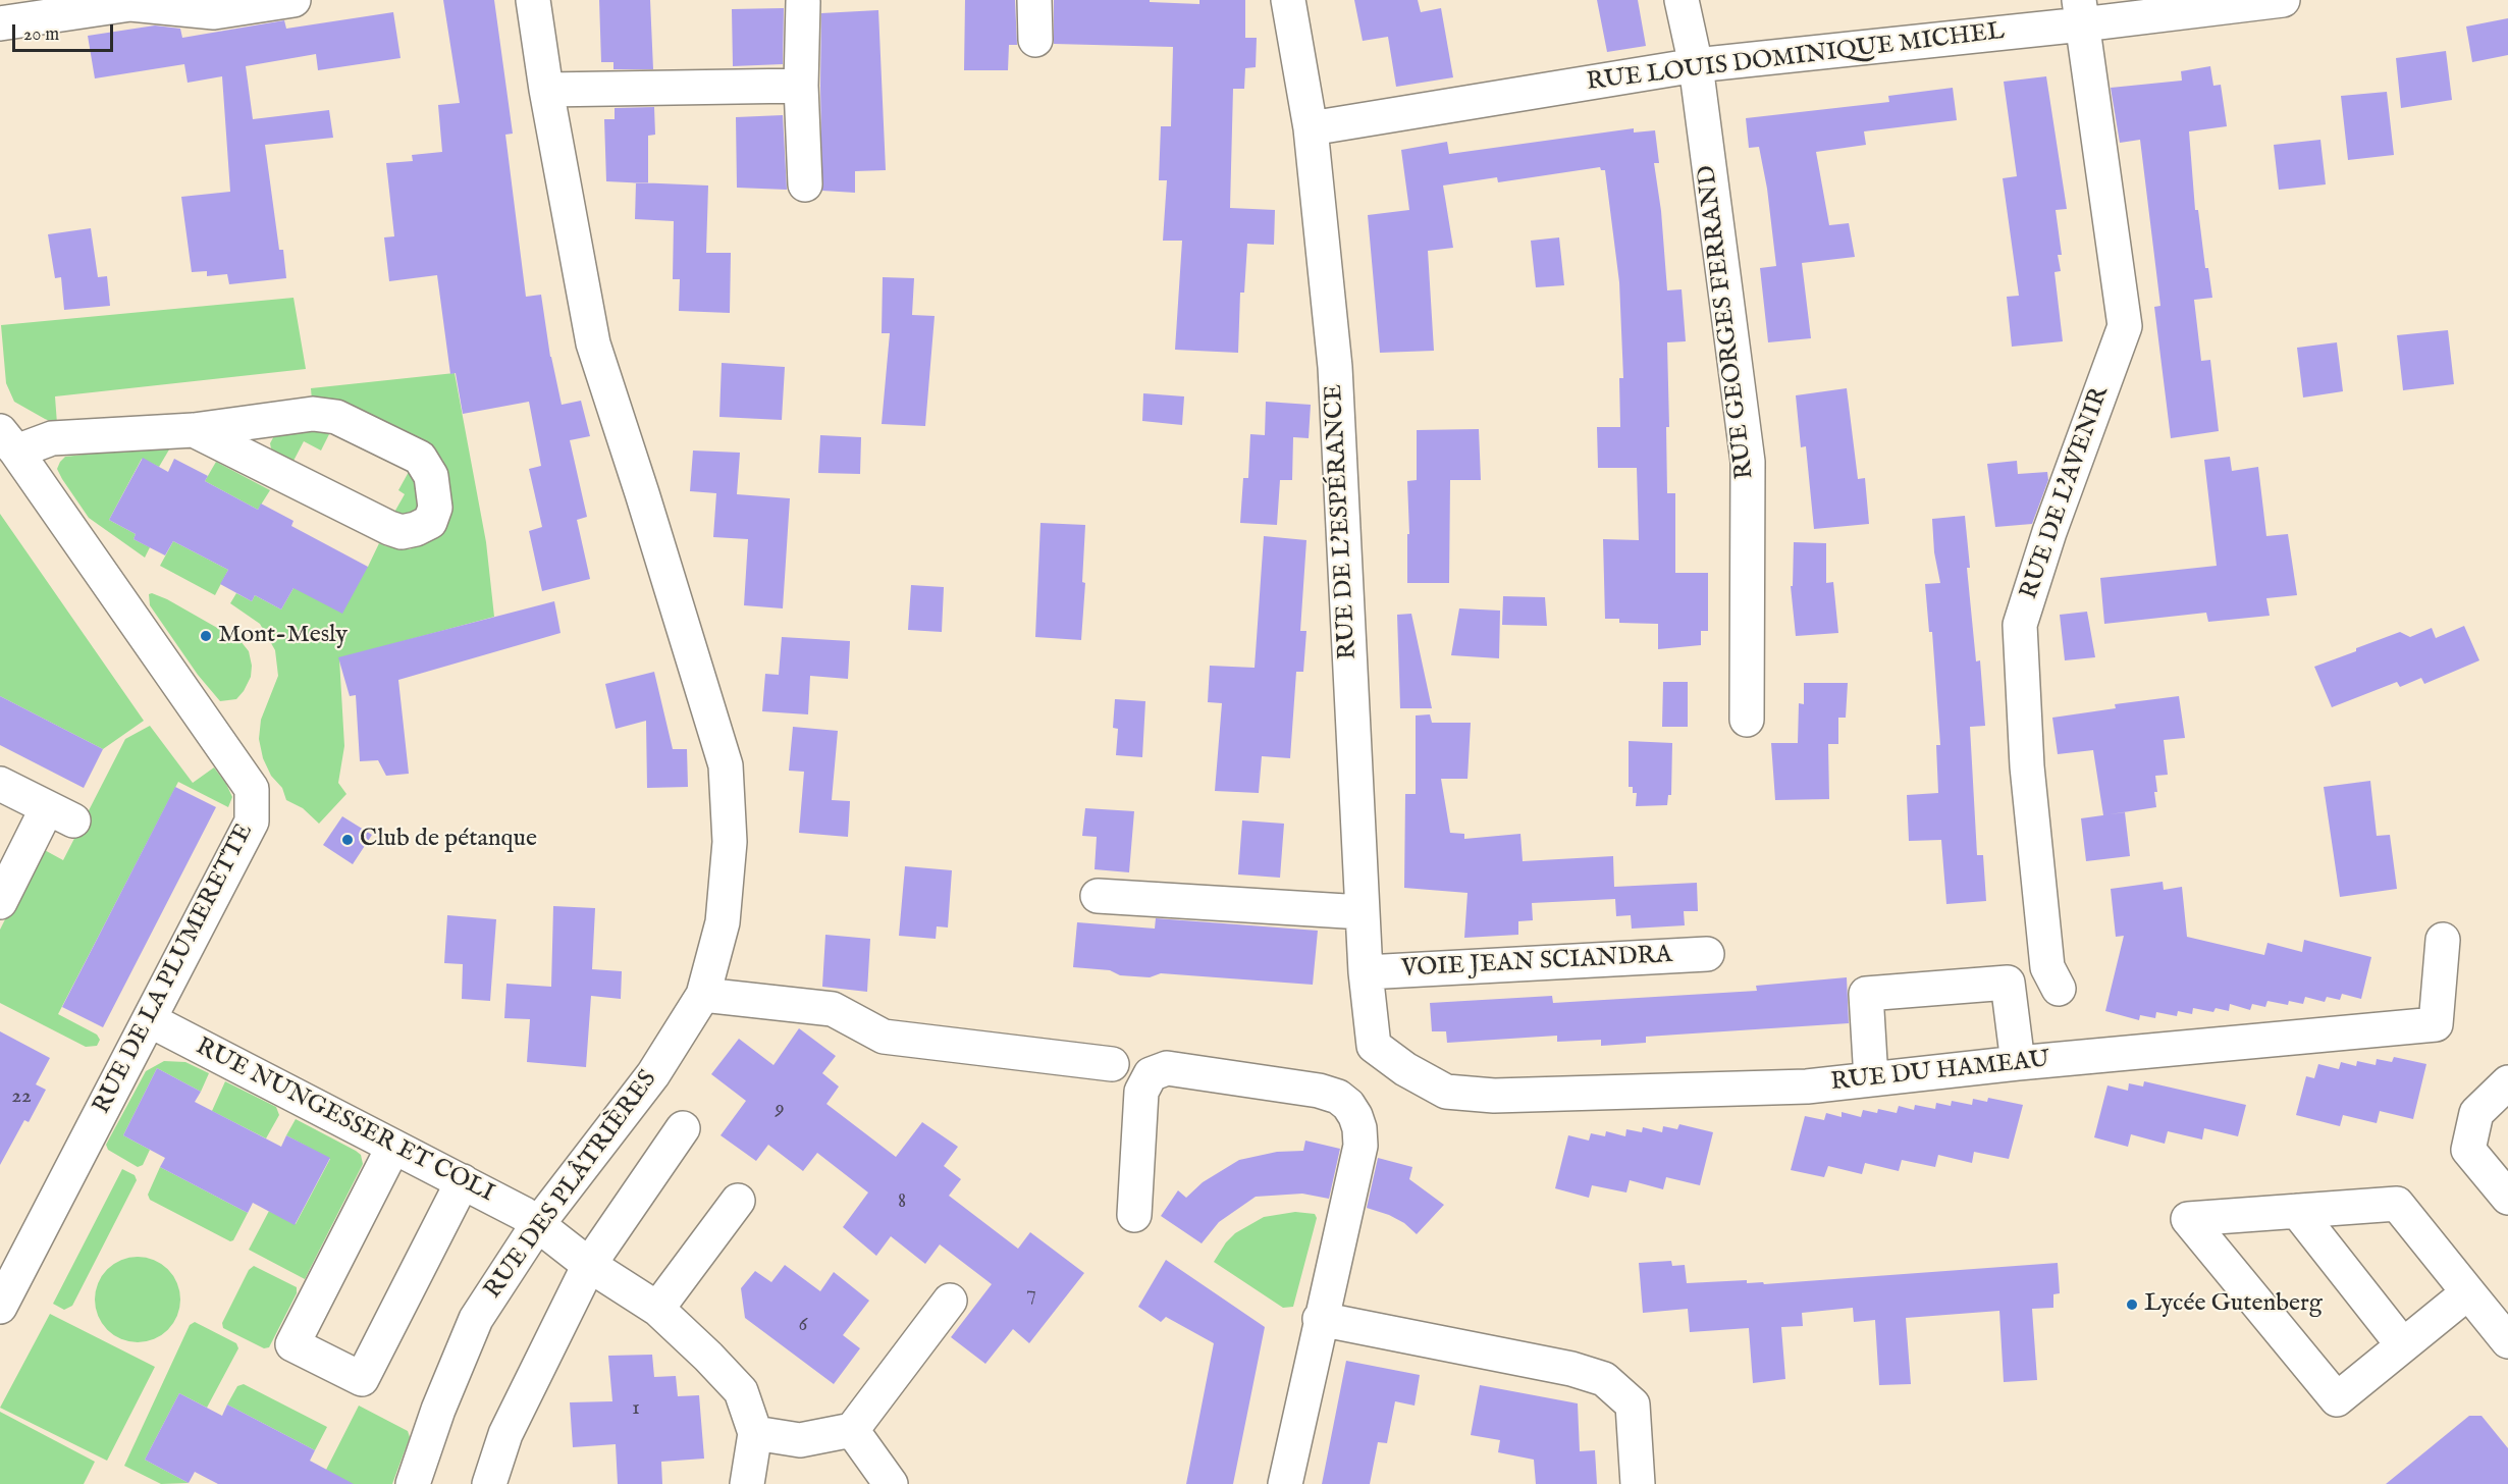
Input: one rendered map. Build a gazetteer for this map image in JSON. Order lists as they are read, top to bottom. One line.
{"streets":{"street":["RUE LOUIS DOMINIQUE MICHEL","RUE GEORGES FERRAND","RUE DE L'AVENIR","RUE DE L'ESPÉRANCE","VOIE JEAN SCIANDRA","RUE DE LA PLUMERETTE","RUE DU HAMEAU","RUE NUNGESSER ET COLI","RUE DES PLÂTRIÈRES"]},"crossings":[["RUE LOUIS DOMINIQUE MICHEL","RUE GEORGES FERRAND"],["RUE LOUIS DOMINIQUE MICHEL","RUE DE L'AVENIR"],["RUE LOUIS DOMINIQUE MICHEL","RUE DE L'ESPÉRANCE"],["RUE DE L'ESPÉRANCE","VOIE JEAN SCIANDRA"],["RUE DE L'ESPÉRANCE","RUE DU HAMEAU"],["RUE DE LA PLUMERETTE","RUE NUNGESSER ET COLI"],["RUE NUNGESSER ET COLI","RUE DES PLÂTRIÈRES"]],"places":["Mont-Mesly","Club de pétanque","Lycée Gutenberg"],"house_numbers":["22","9","8","7","6","1"],"scale_bar":"20 m"}
